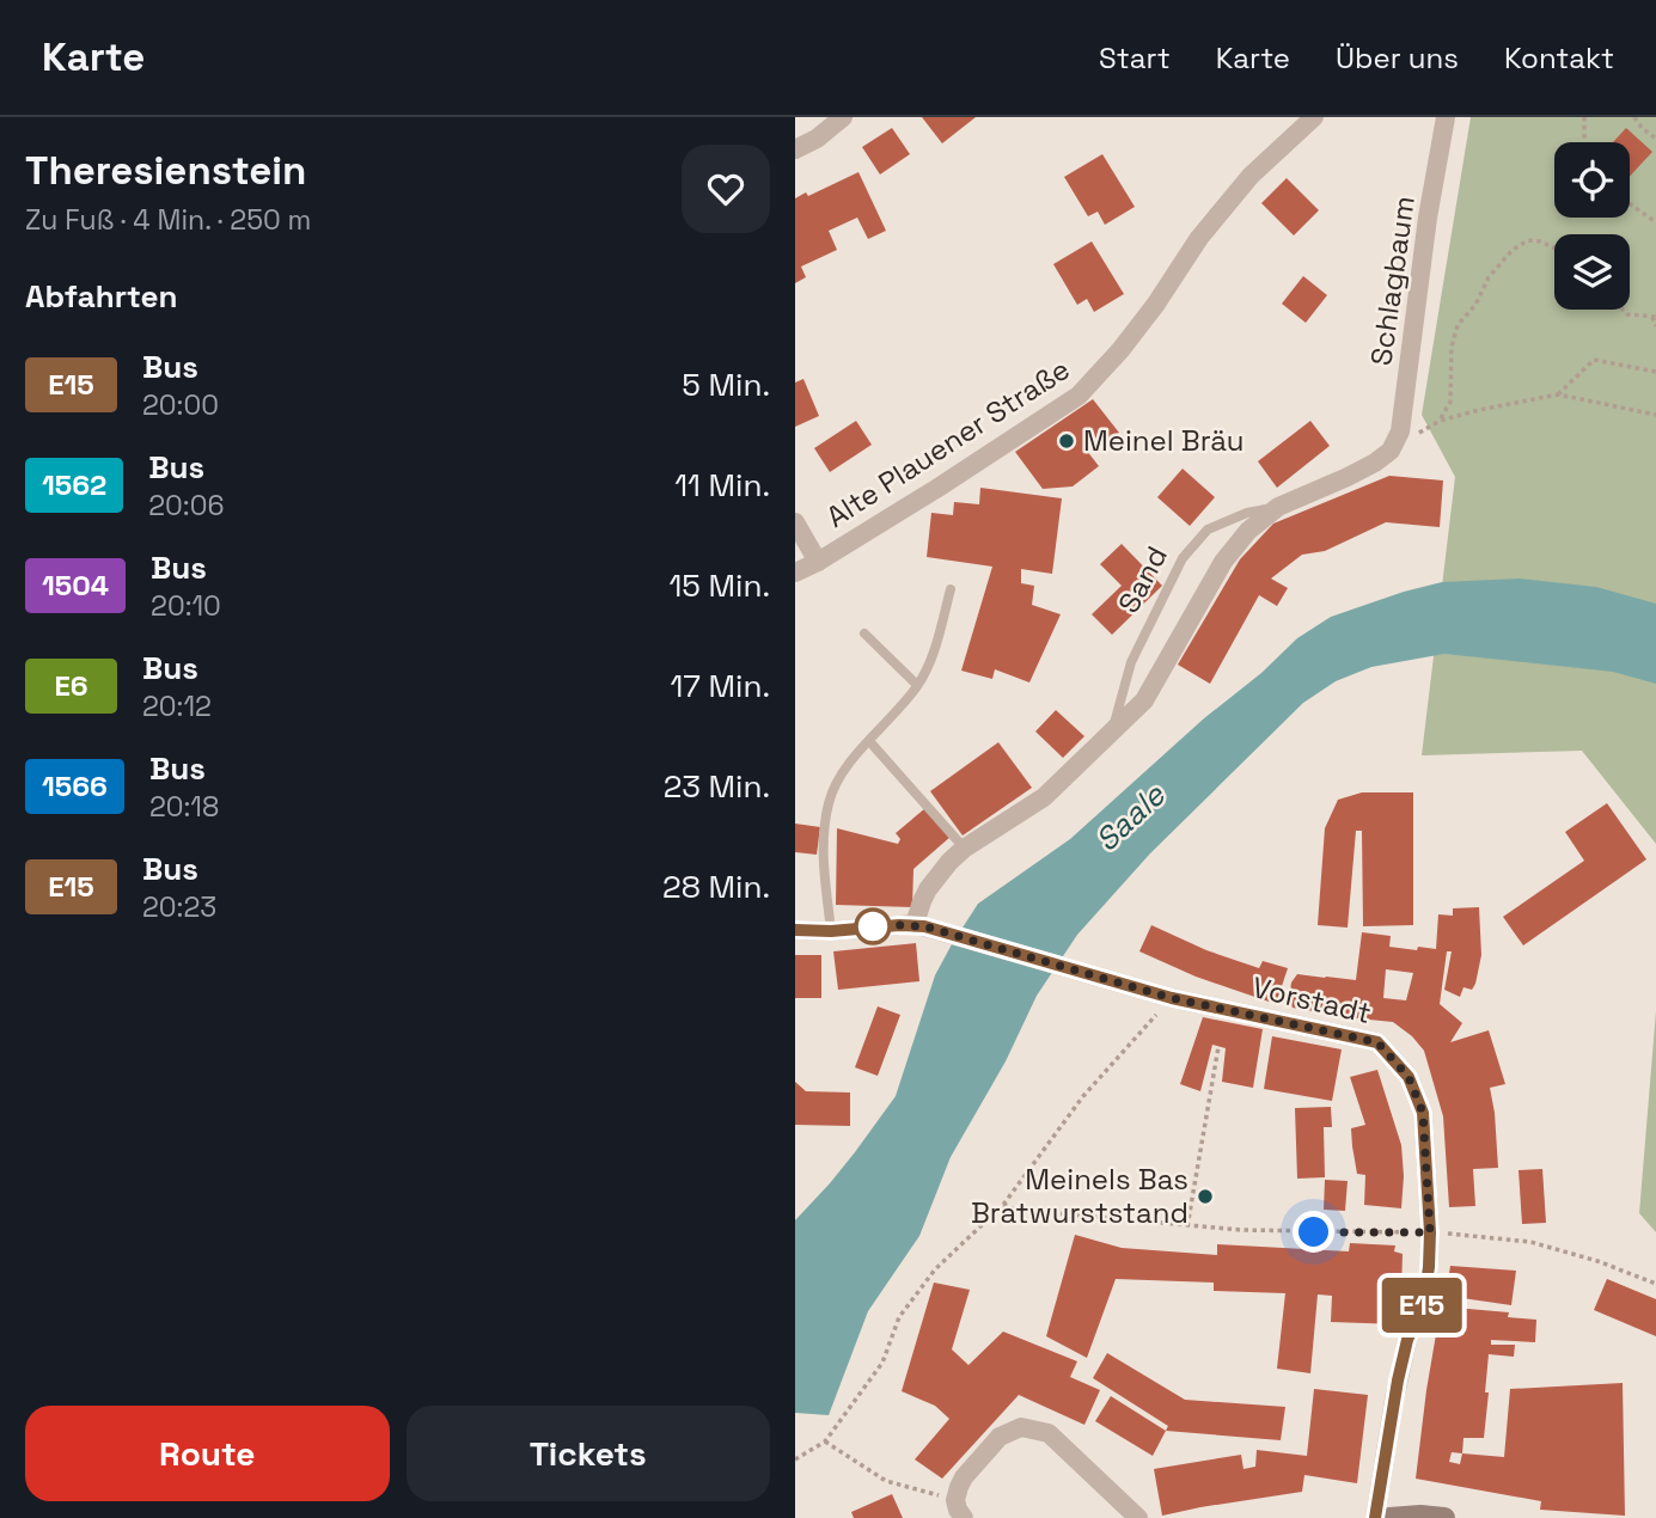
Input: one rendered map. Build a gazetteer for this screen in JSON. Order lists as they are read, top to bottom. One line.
{"streets":{"street":["Schlagbaum","Alte Plauener Straße","Sand","Vorstadt"]},"crossings":[["Schlagbaum","Sand"],["Sand","Vorstadt"]],"water":["Saale"],"places":["Meinel Bräu","Meinels Bas Bratwurststand"],"lines":["bus line E15"],"page":{"header":"Karte","nav":["Start","Karte","Über uns","Kontakt"],"heading":[["Theresienstein","Zu Fuß · 4 Min. · 250 m"],"Abfahrten"],"on_map":"E15","list":[{"mark":"E15","name":"Bus","note":"20:00","value":"5 Min."},{"mark":"1562","name":"Bus","note":"20:06","value":"11 Min."},{"mark":"1504","name":"Bus","note":"20:10","value":"15 Min."},{"mark":"E6","name":"Bus","note":"20:12","value":"17 Min."},{"mark":"1566","name":"Bus","note":"20:18","value":"23 Min."},{"mark":"E15","name":"Bus","note":"20:23","value":"28 Min."}],"buttons":["Route","Tickets"]}}
